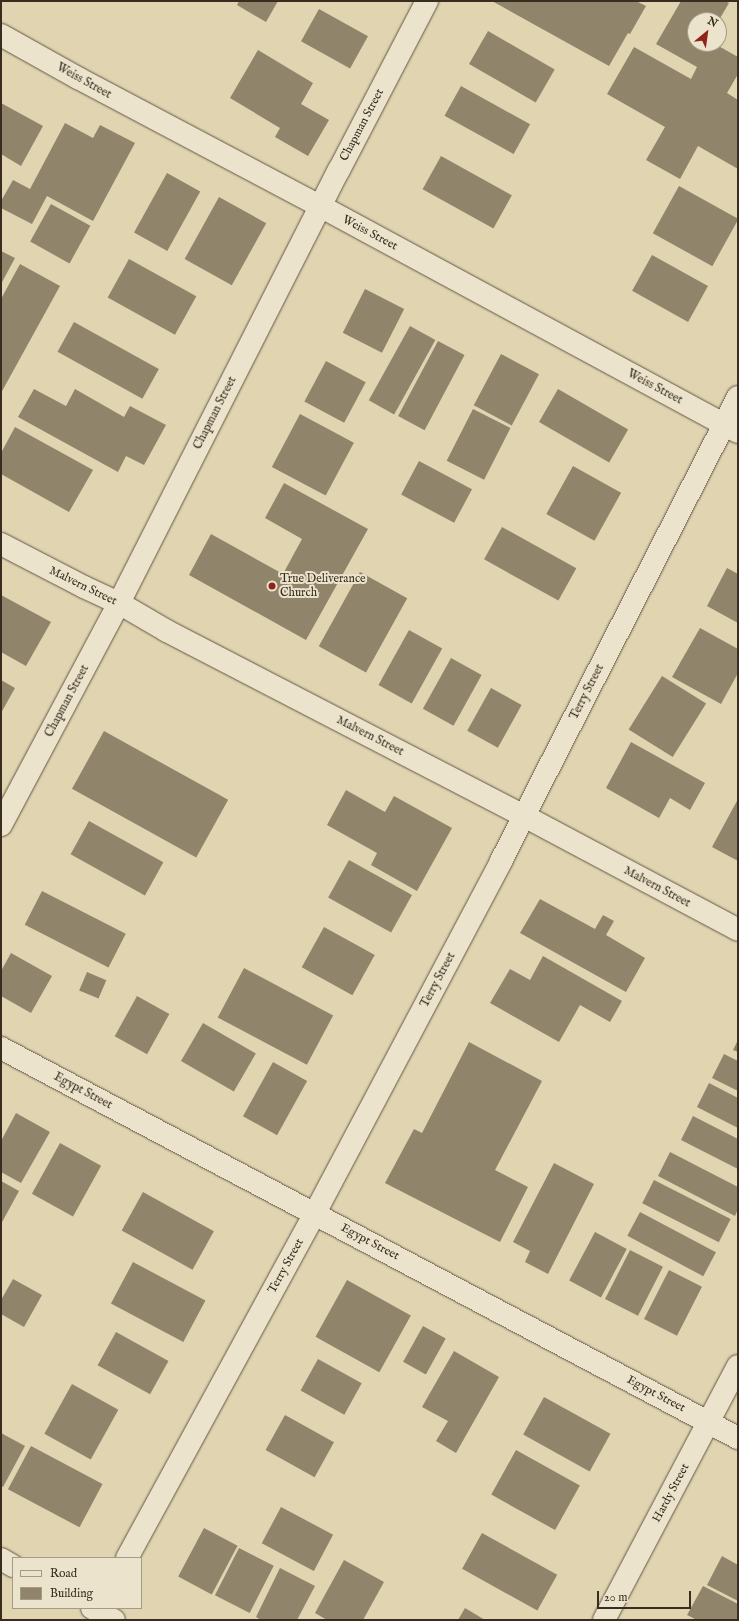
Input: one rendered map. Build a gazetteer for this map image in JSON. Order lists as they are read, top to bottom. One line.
{"streets":{"street":["Weiss Street","Chapman Street","Malvern Street","Terry Street","Egypt Street","Hardy Street"]},"crossings":[["Weiss Street","Chapman Street"],["Weiss Street","Terry Street"],["Chapman Street","Malvern Street"],["Malvern Street","Terry Street"],["Terry Street","Egypt Street"],["Egypt Street","Hardy Street"]],"places":["True Deliverance Church"],"legend":["Road","Building"],"scale_bar":"20 m","north":"top right"}
